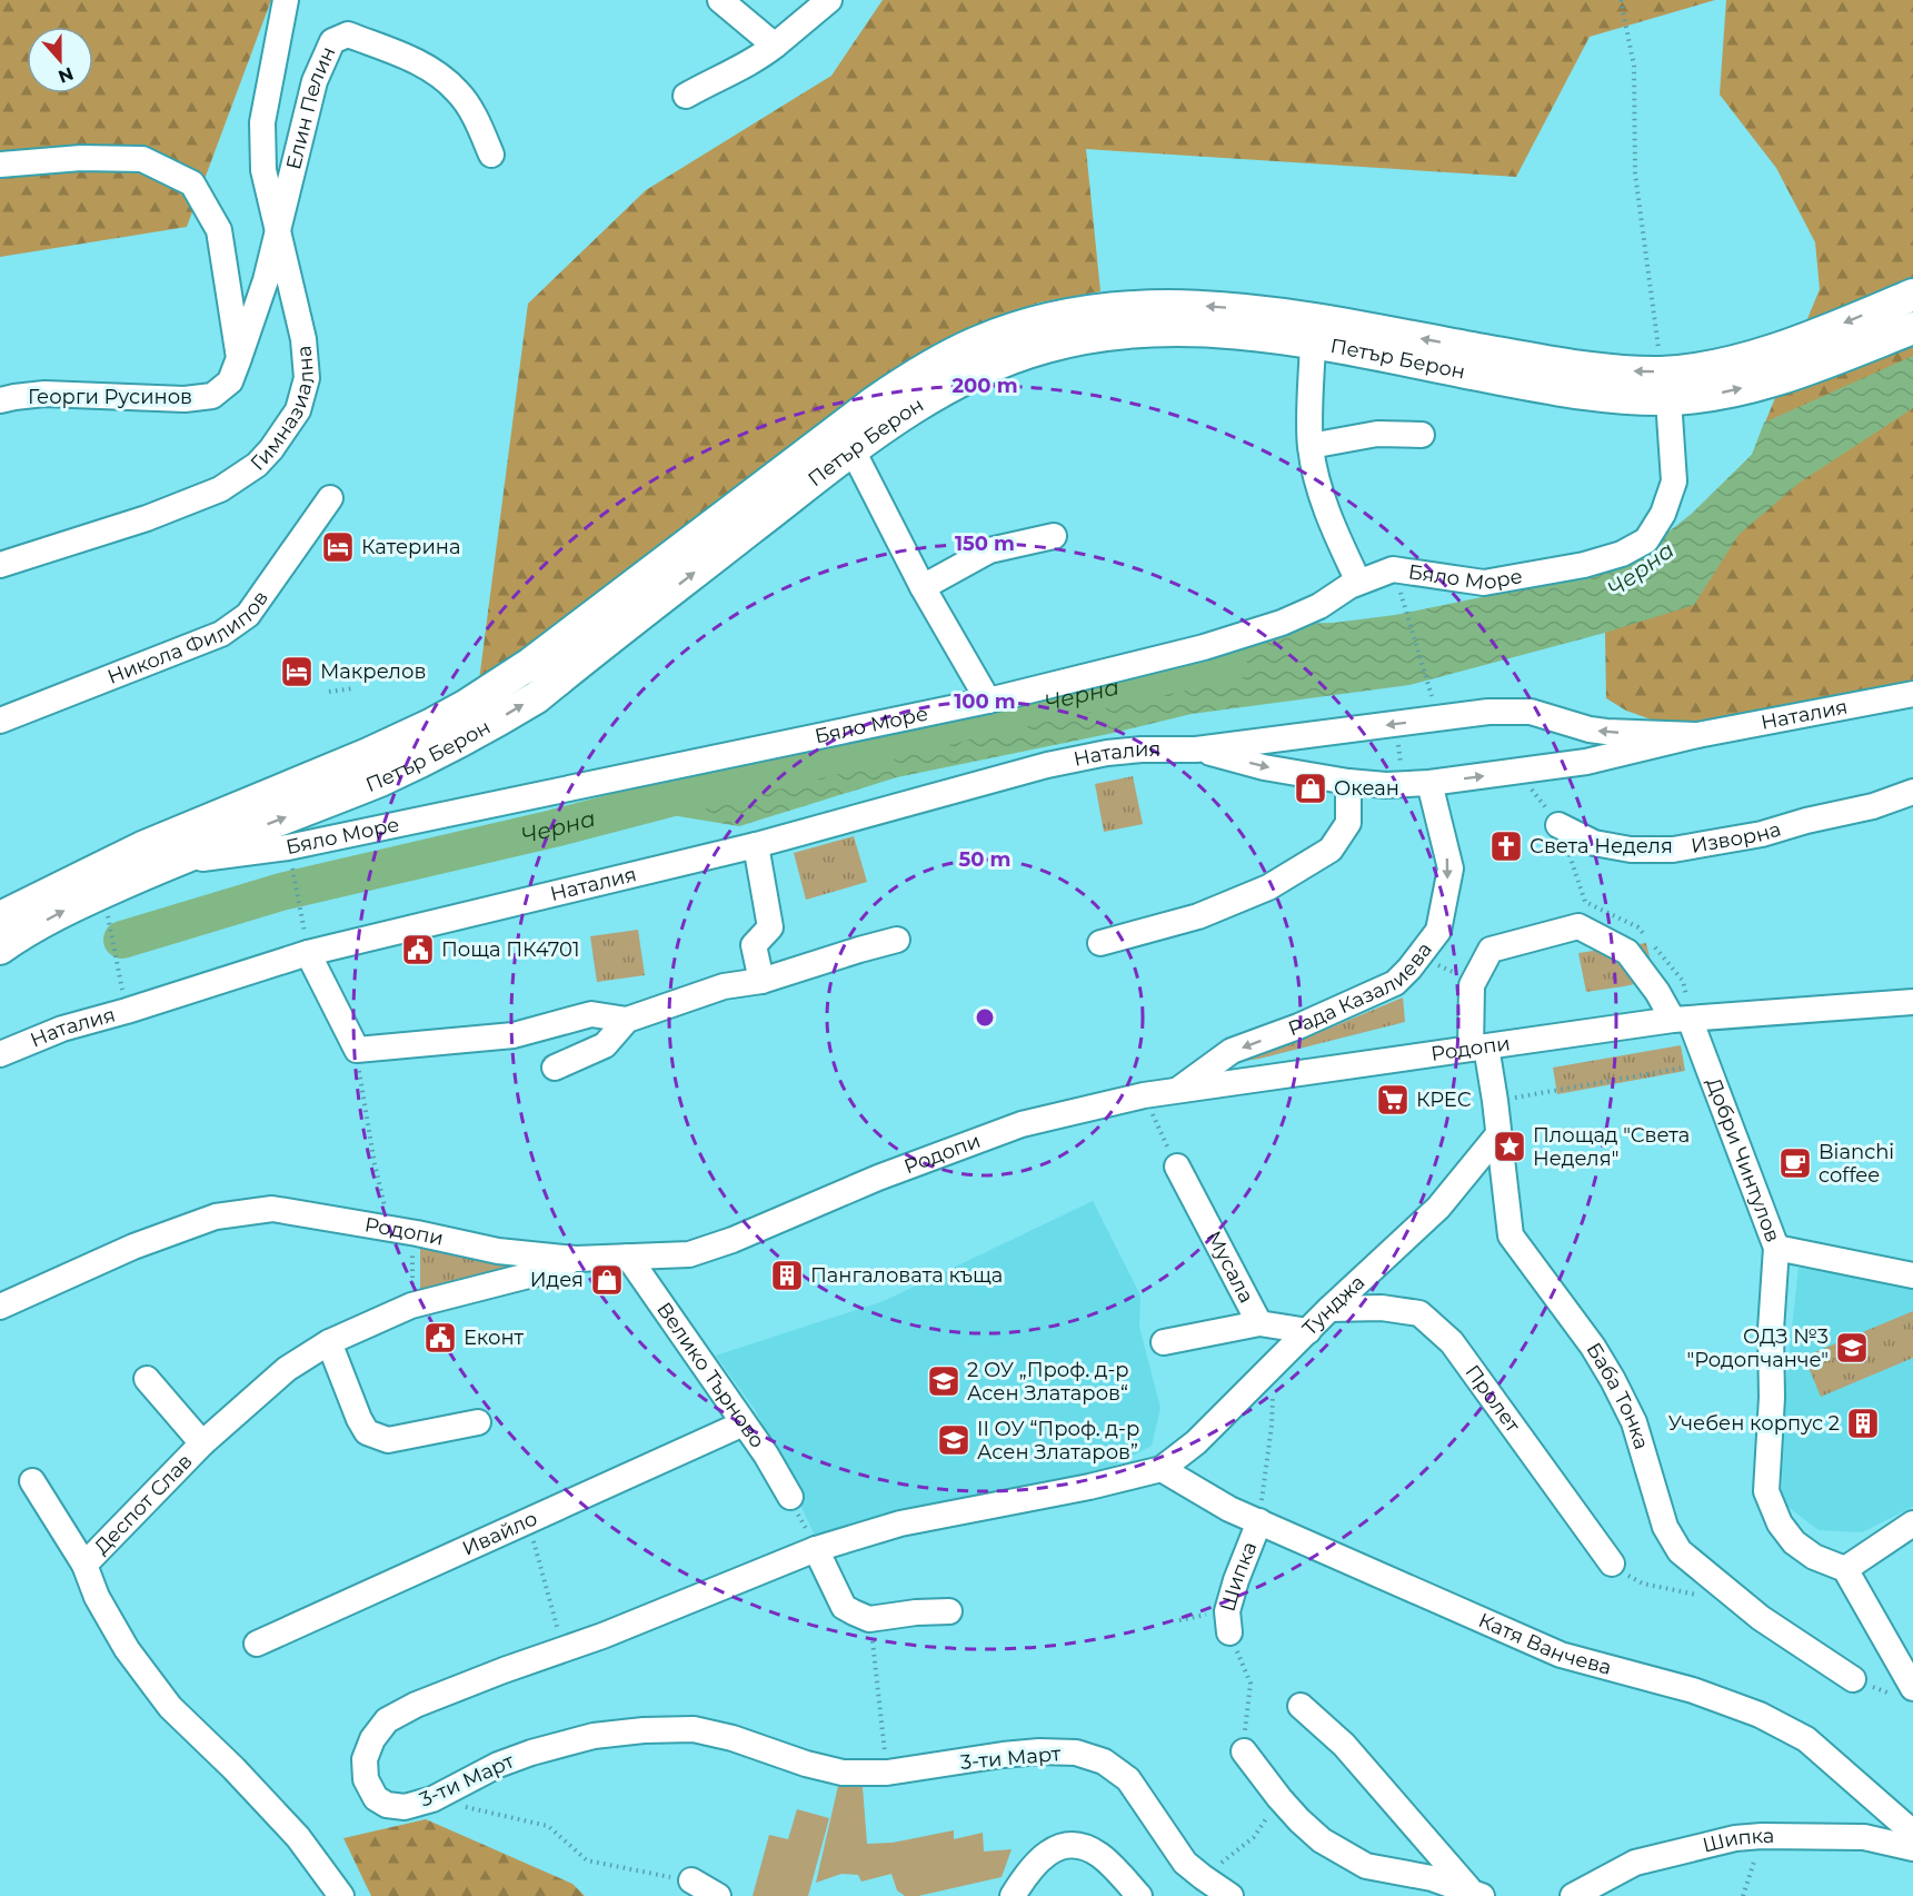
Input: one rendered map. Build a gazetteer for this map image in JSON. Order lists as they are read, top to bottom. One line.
{"streets":{"main road":["Петър Берон"],"street":["Елин Пелин","Георги Русинов","Гимназиална","Бяло Море","Никола Филипов","Наталия","Изворна","Рада Казалиева","Родопи","Добри Чинтулов","Мусала","Тунджа","Велико Търново","Баба Тонка","Пролет","Деспот Слав","Ивайло","Шипка","Катя Ванчева","3-ти Март"]},"crossings":[["Елин Пелин","Георги Русинов"],["Елин Пелин","Гимназиална"],["Петър Берон","Бяло Море"],["Георги Русинов","Гимназиална"],["Наталия","Рада Казалиева"],["Рада Казалиева","Родопи"],["Родопи","Добри Чинтулов"],["Родопи","Велико Търново"],["Родопи","Баба Тонка"],["Родопи","Деспот Слав"],["Добри Чинтулов","Баба Тонка"],["Мусала","Тунджа"],["Тунджа","Баба Тонка"],["Тунджа","Пролет"],["Тунджа","Катя Ванчева"],["Тунджа","3-ти Март"],["Велико Търново","Ивайло"],["Шипка","Катя Ванчева"],["Катя Ванчева","3-ти Март"]],"one_way":["Рада Казалиева"],"water":["Черна"],"places":{"hotel":["Катерина","Макрелов"],"shop":["Океан","Идея"],"church":["Света Неделя"],"public building":["Поща ПК4701","Еконт"],"supermarket":["КРЕС"],"place":["Площад \"Света Неделя\""],"cafe":["Bianchi coffee"],"building":["Пангаловата къща","Учебен корпус 2"],"school or university":["ОДЗ №3 \"Родопчанче\"","2 ОУ „Проф. д-р Асен Златаров“","II ОУ “Проф. д-р Асен Златаров”"]},"north":"bottom","rings":["200 m","150 m","100 m","50 m"]}
